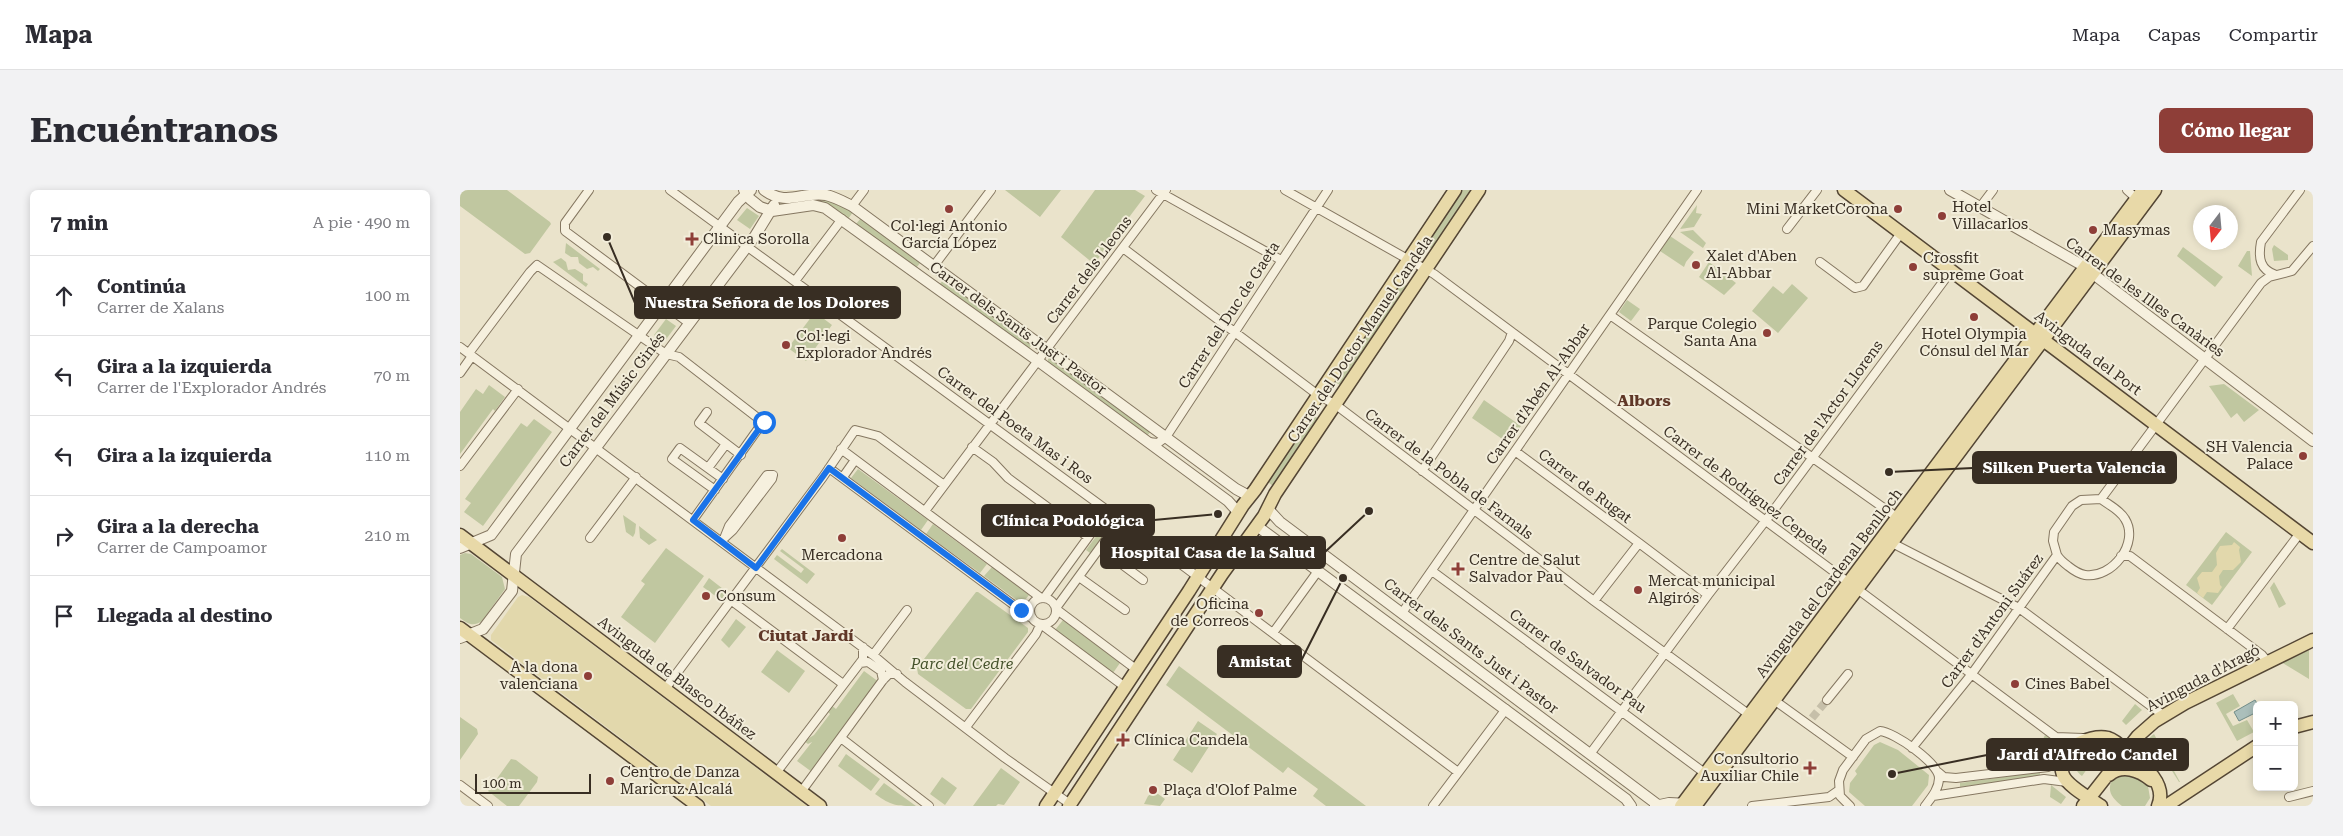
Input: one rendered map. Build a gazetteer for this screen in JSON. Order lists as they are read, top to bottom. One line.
{"streets":{"main road":["Carrer del Doctor Manuel Candela","Avinguda del Port","Avinguda del Cardenal Benlloch","Avinguda de Blasco Ibáñez","Avinguda d'Aragó"],"street":["Carrer dels Lleons","Carrer de les Illes Canàries","Carrer del Duc de Gaeta","Carrer dels Sants Just i Pastor","Carrer d'Abén Al-Abbar","Carrer del Músic Ginés","Carrer de l'Actor Llorens","Carrer del Poeta Mas i Ros","Carrer de la Pobla de Farnals","Carrer de Rugat","Carrer de Rodríguez Cepeda","Carrer d'Antoni Suárez","Carrer de Salvador Pau"]},"crossings":[["Carrer dels Lleons","Carrer dels Sants Just i Pastor"],["Carrer dels Lleons","Carrer del Poeta Mas i Ros"],["Carrer dels Lleons","Carrer de la Pobla de Farnals"],["Carrer del Duc de Gaeta","Carrer dels Sants Just i Pastor"],["Carrer del Duc de Gaeta","Carrer de la Pobla de Farnals"],["Carrer del Duc de Gaeta","Carrer de Rodríguez Cepeda"],["Carrer dels Sants Just i Pastor","Carrer del Doctor Manuel Candela"],["Carrer dels Sants Just i Pastor","Carrer d'Abén Al-Abbar"],["Carrer dels Sants Just i Pastor","Carrer del Músic Ginés"],["Carrer dels Sants Just i Pastor","Carrer de l'Actor Llorens"],["Carrer del Doctor Manuel Candela","Carrer de la Pobla de Farnals"],["Carrer del Doctor Manuel Candela","Carrer de Rodríguez Cepeda"],["Avinguda del Port","Carrer de l'Actor Llorens"],["Avinguda del Port","Avinguda del Cardenal Benlloch"],["Carrer d'Abén Al-Abbar","Carrer de la Pobla de Farnals"],["Carrer d'Abén Al-Abbar","Carrer de Rugat"],["Carrer d'Abén Al-Abbar","Carrer de Rodríguez Cepeda"],["Carrer d'Abén Al-Abbar","Carrer de Salvador Pau"],["Carrer del Músic Ginés","Carrer del Poeta Mas i Ros"],["Carrer del Músic Ginés","Avinguda de Blasco Ibáñez"],["Carrer de l'Actor Llorens","Carrer de la Pobla de Farnals"],["Carrer de l'Actor Llorens","Carrer de Rugat"],["Carrer de l'Actor Llorens","Carrer de Rodríguez Cepeda"],["Carrer de l'Actor Llorens","Carrer de Salvador Pau"],["Carrer de la Pobla de Farnals","Avinguda del Cardenal Benlloch"],["Carrer de Rodríguez Cepeda","Avinguda del Cardenal Benlloch"],["Carrer de Rodríguez Cepeda","Carrer d'Antoni Suárez"],["Avinguda del Cardenal Benlloch","Carrer de Salvador Pau"]],"districts":["Albors","Ciutat Jardí"],"parks":["Parc del Cedre"],"places":{"other":["Col·legi Antonio García López","Mini MarketCorona","Hotel Villacarlos","Masymas","Nuestra Señora de los Dolores","Xalet d'Aben Al-Abbar","Crossfit supreme Goat","Hotel Olympia Cónsul del Mar","Parque Colegio Santa Ana","Col·legi Explorador Andrés","SH Valencia Palace","Silken Puerta Valencia","Hospital Casa de la Salud","Clínica Podológica","Mercadona","Amistat","Mercat municipal Algirós","Consum","Oficina de Correos","A la dona valenciana","Cines Babel","Jardí d'Alfredo Candel","Centro de Danza Maricruz Alcalá","Plaça d'Olof Palme"],"health":["Clinica Sorolla","Centre de Salut Salvador Pau","Clínica Candela","Consultorio Auxiliar Chile"]},"scale_bar":"100 m","north":"bottom","page":{"header":"Mapa","nav":["Mapa","Capas","Compartir"],"buttons":"Cómo llegar","title":"Encuéntranos","heading":["7 min","A pie · 490 m"],"list":[["Continúa","Carrer de Xalans","100 m"],["Gira a la izquierda","Carrer de l'Explorador Andrés","70 m"],["Gira a la izquierda","110 m"],["Gira a la derecha","Carrer de Campoamor","210 m"],"Llegada al destino"],"map_buttons":["+","−"],"scale":"100 m"}}
